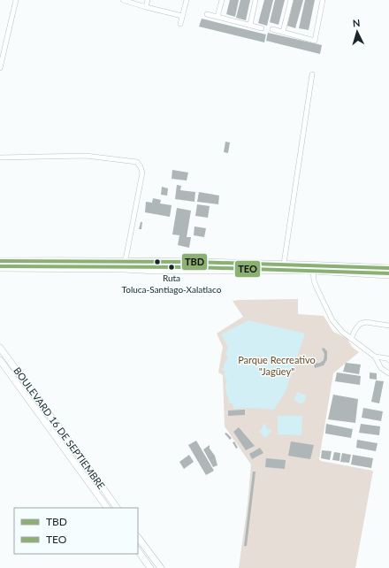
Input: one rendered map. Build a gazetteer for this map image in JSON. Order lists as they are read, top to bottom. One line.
{"streets":{"main road":["BOULEVARD 16 DE SEPTIEMBRE"]},"parks":["Parque Recreativo \"Jagüey\""],"places":["Ruta Toluca-Santiago-Xalatlaco"],"lines":["transit line TBD","transit line TEO"],"legend":["TBD","TEO"],"north":"top"}
